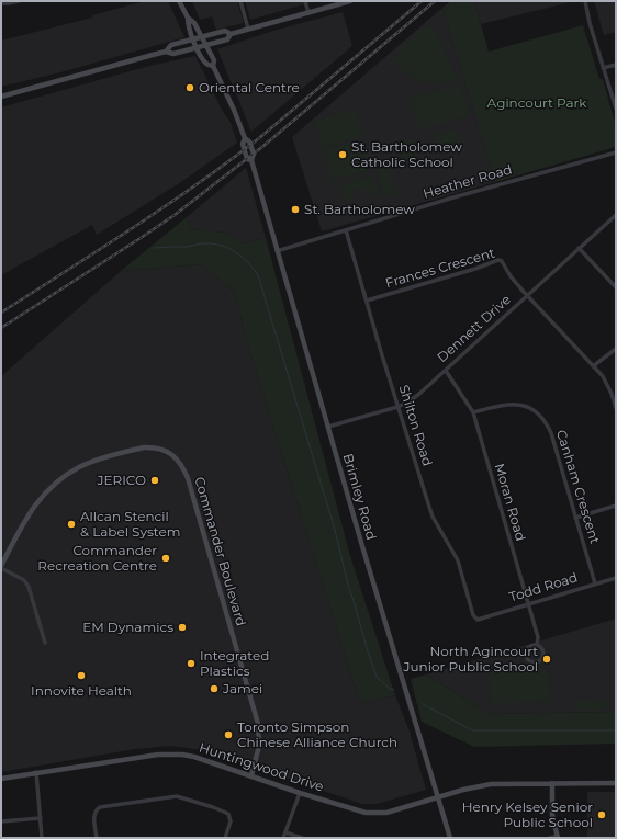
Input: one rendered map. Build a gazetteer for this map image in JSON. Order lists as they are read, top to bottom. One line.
{"streets":{"main road":["Brimley Road","Commander Boulevard","Huntingwood Drive"],"street":["Heather Road","Frances Crescent","Dennett Drive","Shilton Road","Canham Crescent","Moran Road","Todd Road"]},"crossings":[["Heather Road","Shilton Road"],["Heather Road","Brimley Road"],["Frances Crescent","Dennett Drive"],["Frances Crescent","Shilton Road"],["Dennett Drive","Shilton Road"],["Dennett Drive","Brimley Road"],["Dennett Drive","Moran Road"],["Shilton Road","Todd Road"],["Canham Crescent","Moran Road"],["Canham Crescent","Todd Road"],["Brimley Road","Huntingwood Drive"],["Moran Road","Todd Road"],["Commander Boulevard","Huntingwood Drive"]],"parks":["Agincourt Park"],"places":["Oriental Centre","St. Bartholomew Catholic School","St. Bartholomew","JERICO","Allcan Stencil & Label System","Commander Recreation Centre","EM Dynamics","North Agincourt Junior Public School","Integrated Plastics","Innovite Health","Jamei","Toronto Simpson Chinese Alliance Church","Henry Kelsey Senior Public School"]}
